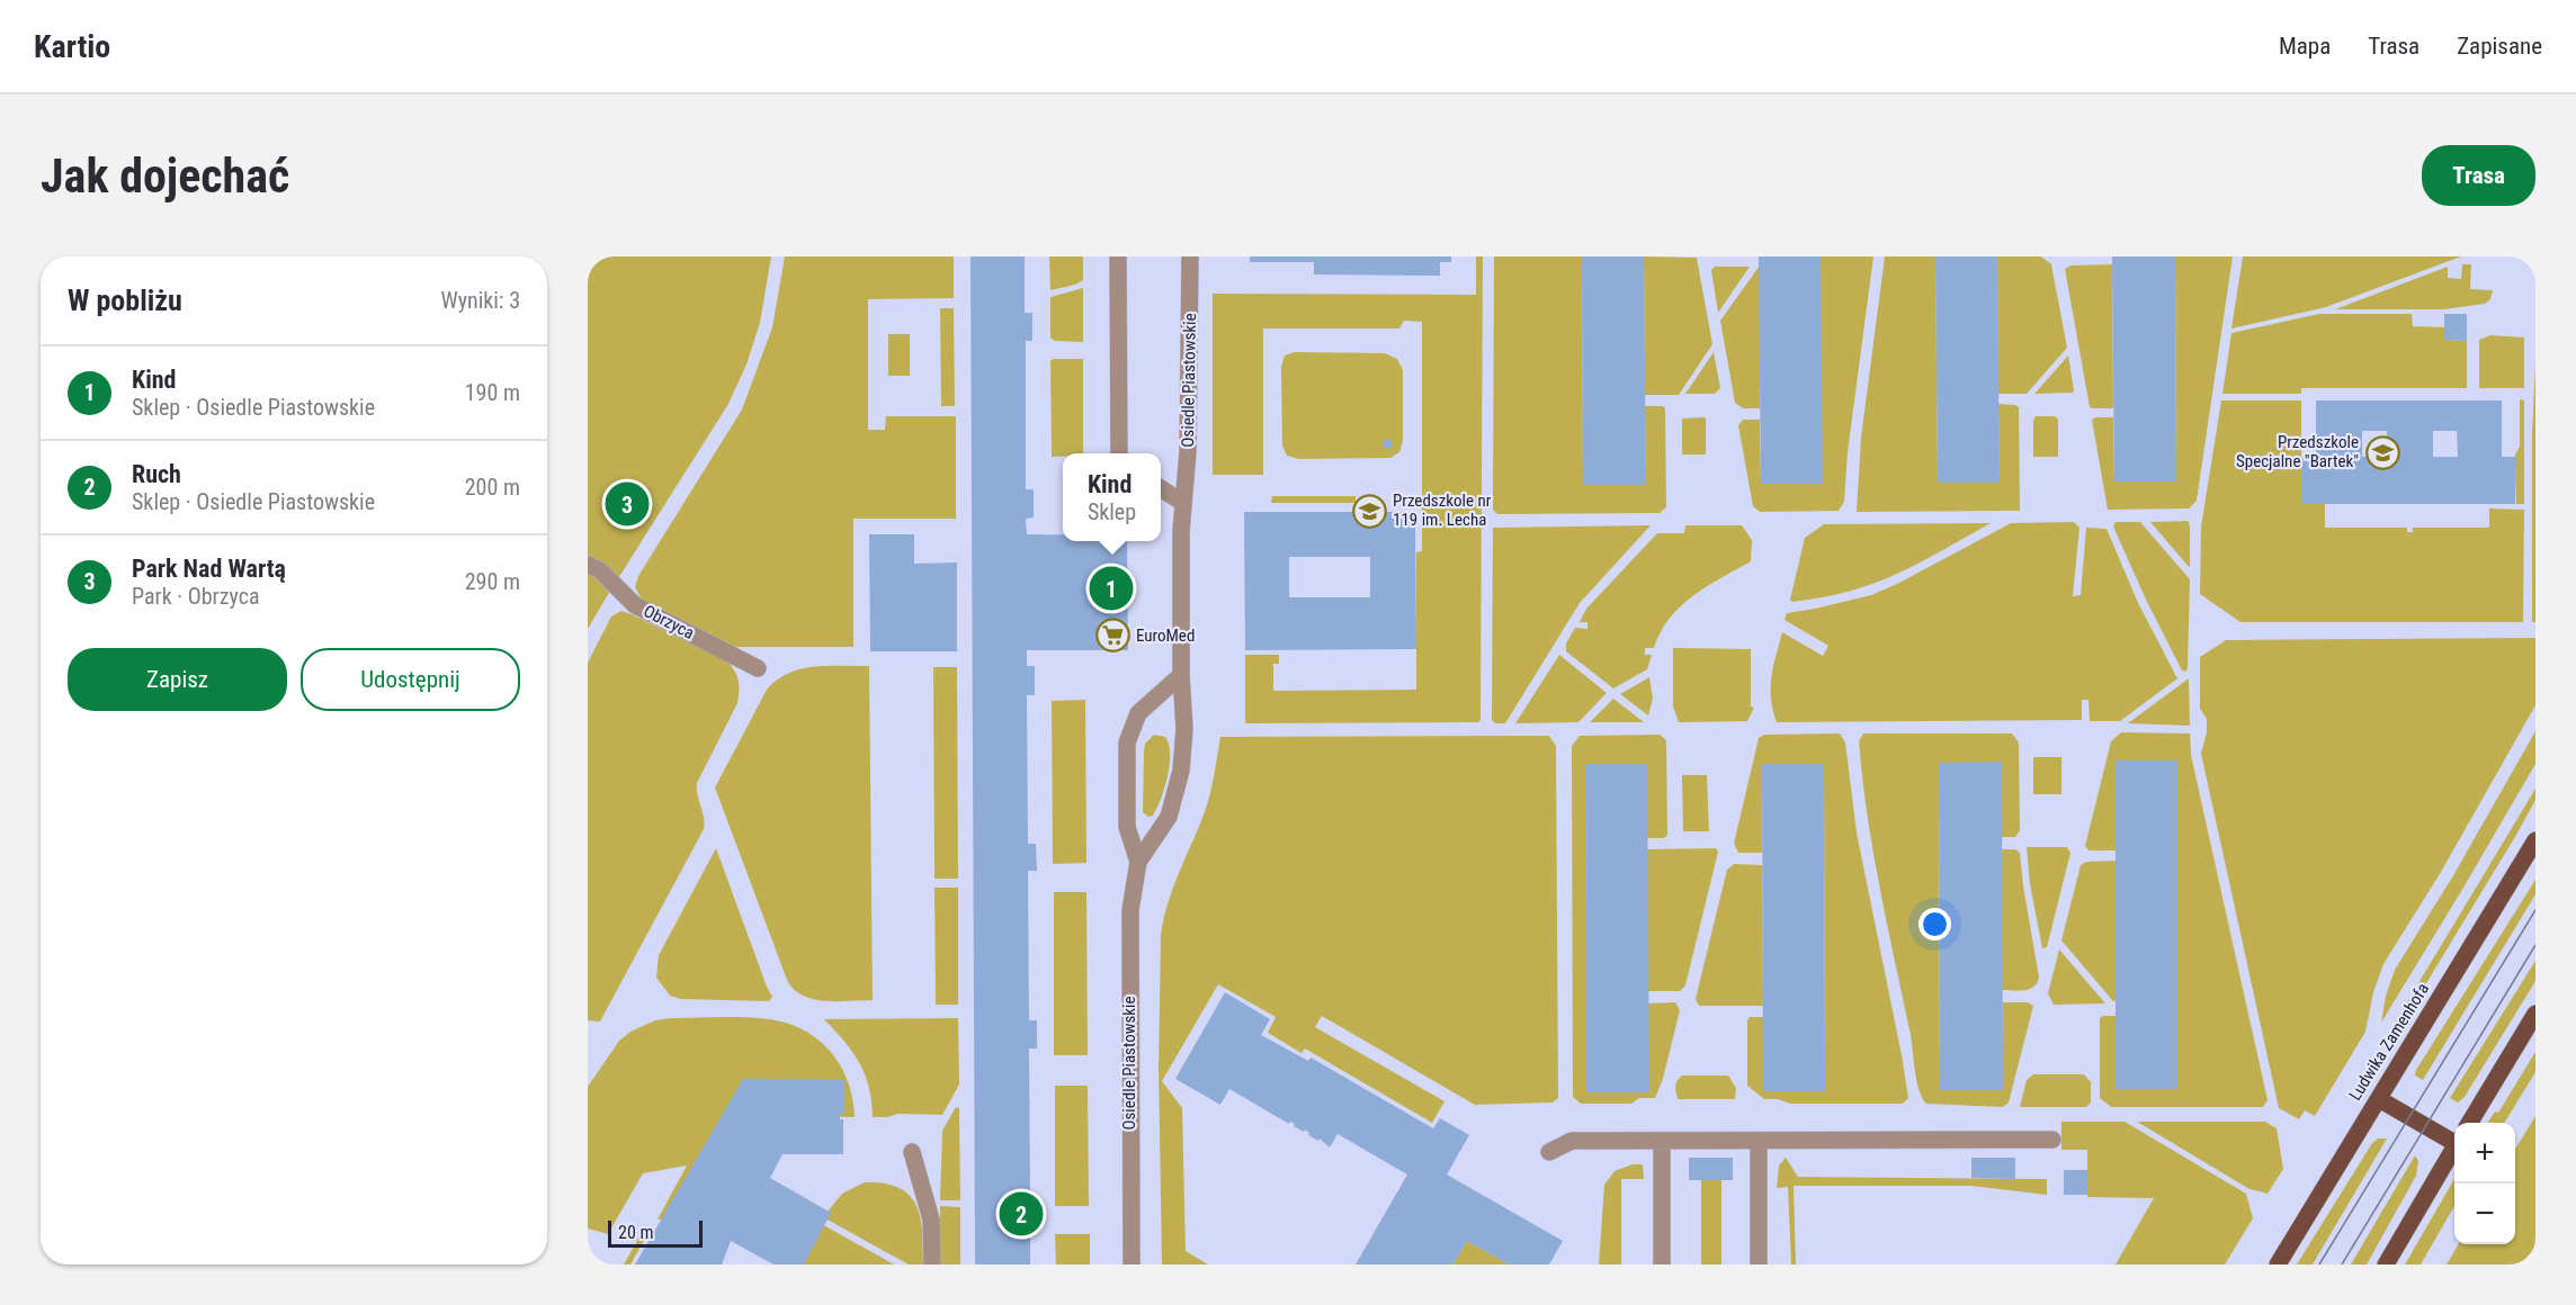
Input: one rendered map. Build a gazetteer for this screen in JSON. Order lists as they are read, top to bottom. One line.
{"streets":{"main road":["Ludwika Zamenhofa"],"street":["Osiedle Piastowskie","Obrzyca"]},"places":{"school or university":["Przedszkole Specjalne \"Bartek\"","Przedszkole nr 119 im. Lecha"],"supermarket":["EuroMed"]},"scale_bar":"20 m","page":{"header":"Kartio","nav":["Mapa","Trasa","Zapisane"],"buttons":["Trasa",["Zapisz","Udostępnij"]],"title":"Jak dojechać","heading":["W pobliżu","Wyniki: 3"],"list":[{"mark":"1","name":"Kind","note":"Sklep · Osiedle Piastowskie","value":"190 m"},{"mark":"2","name":"Ruch","note":"Sklep · Osiedle Piastowskie","value":"200 m"},{"mark":"3","name":"Park Nad Wartą","note":"Park · Obrzyca","value":"290 m"}],"popup":["Kind","Sklep"],"pins":["3","1","2"],"map_buttons":["+","−"],"scale":"20 m"}}
